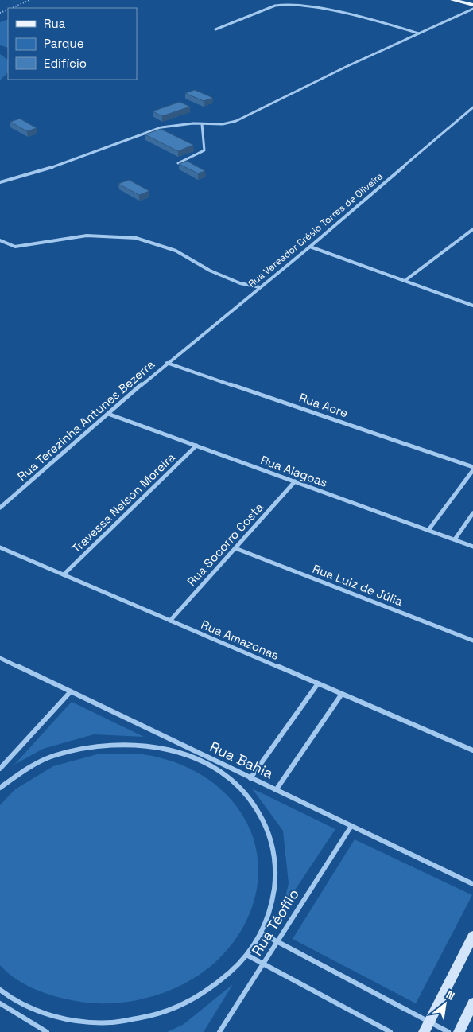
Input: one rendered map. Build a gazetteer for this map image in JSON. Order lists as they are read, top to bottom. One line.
{"streets":{"street":["Rua Vereador Crésio Torres de Oliveira","Rua Acre","Rua Terezinha Antunes Bezerra","Rua Alagoas","Travessa Nelson Moreira","Rua Socorro Costa","Rua Luiz de Júlia","Rua Amazonas","Rua Bahia","Rua Téofilo"]},"crossings":[["Rua Vereador Crésio Torres de Oliveira","Rua Acre"],["Rua Vereador Crésio Torres de Oliveira","Rua Terezinha Antunes Bezerra"],["Rua Acre","Rua Terezinha Antunes Bezerra"],["Rua Terezinha Antunes Bezerra","Rua Alagoas"],["Rua Alagoas","Travessa Nelson Moreira"],["Rua Alagoas","Rua Socorro Costa"],["Travessa Nelson Moreira","Rua Amazonas"],["Rua Socorro Costa","Rua Luiz de Júlia"],["Rua Socorro Costa","Rua Amazonas"],["Rua Bahia","Rua Téofilo"]],"legend":["Rua","Parque","Edifício"],"north":"top right"}
